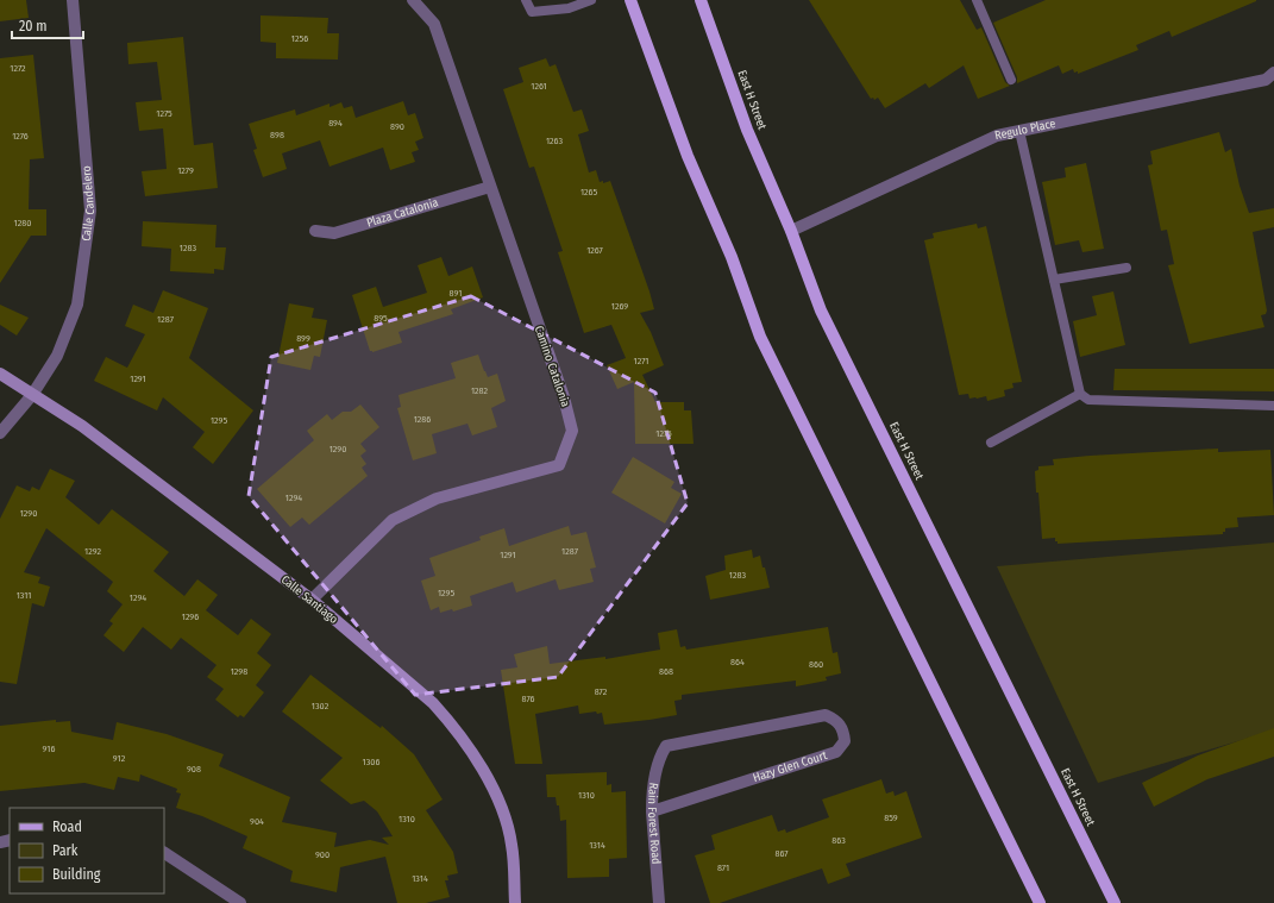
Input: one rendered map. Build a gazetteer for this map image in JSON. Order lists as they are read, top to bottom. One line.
{"streets":{"main road":["East H Street"],"street":["Regulo Place","Calle Candelero","Plaza Catalonia","Camino Catalonia","Calle Santiago","Hazy Glen Court","Rain Forest Road"]},"crossings":[["East H Street","Regulo Place"],["Calle Candelero","Calle Santiago"],["Plaza Catalonia","Camino Catalonia"],["Camino Catalonia","Calle Santiago"],["Hazy Glen Court","Rain Forest Road"]],"house_numbers":["1256","1272","1261","1275","894","890","898","1276","1263","1279","1265","1280","1283","1267","891","1269","895","1287","899","1271","1291","1282","1286","1295","1275","1290","1294","1290","1292","1287","1291","1283","1295","1311","1294","1296","864","860","1298","868","872","876","1302","916","912","1306","908","1310","859","1310","904","863","1314","867","900","871","1314"],"legend":["Road","Park","Building"],"scale_bar":"20 m"}
